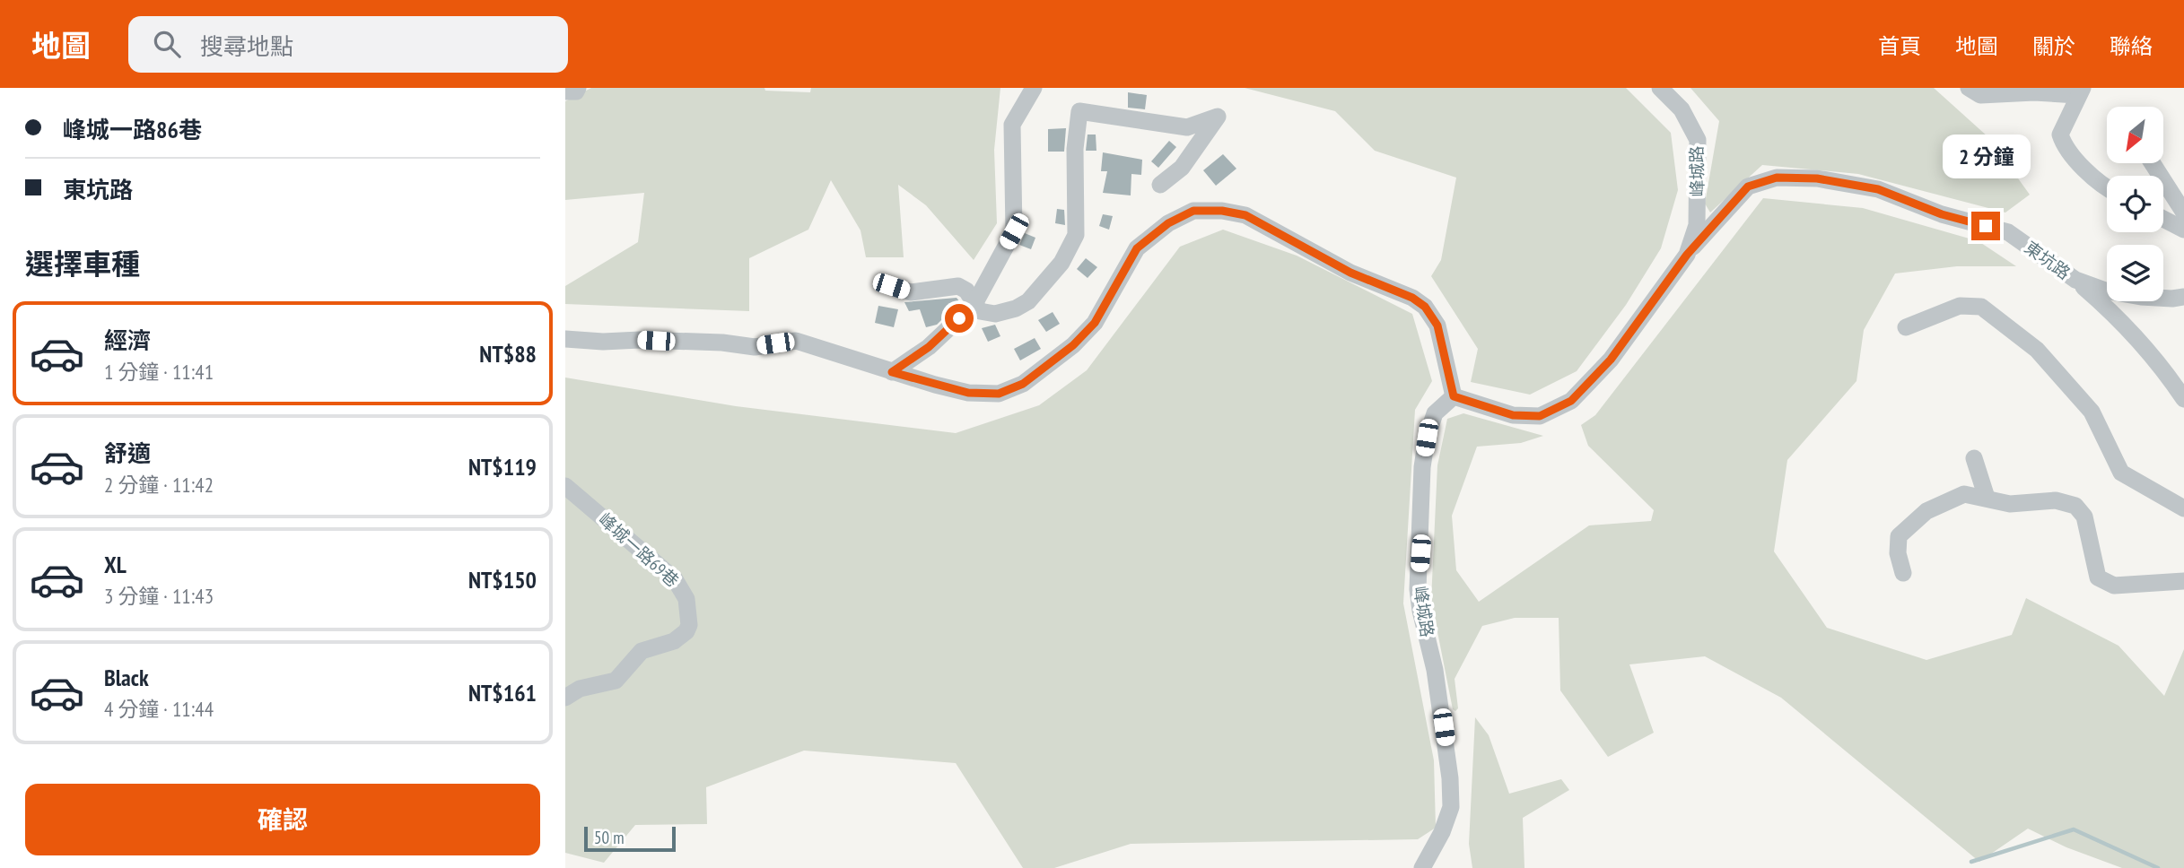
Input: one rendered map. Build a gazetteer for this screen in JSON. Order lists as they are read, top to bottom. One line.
{"streets":{"street":["峰城路","東坑路","峰城一路69巷"]},"crossings":[["峰城路","東坑路"]],"scale_bar":"50 m","north":"bottom left","page":{"header":"地圖","search":"搜尋地點","nav":["首頁","地圖","關於","聯絡"],"banner":["峰城一路86巷","東坑路"],"bubble":"2 分鐘","heading":"選擇車種","list":[{"name":"經濟","note":"1 分鐘 · 11:41","value":"NT$88"},{"name":"舒適","note":"2 分鐘 · 11:42","value":"NT$119"},{"name":"XL","note":"3 分鐘 · 11:43","value":"NT$150"},{"name":"Black","note":"4 分鐘 · 11:44","value":"NT$161"}],"buttons":"確認","scale":"50 m"}}
